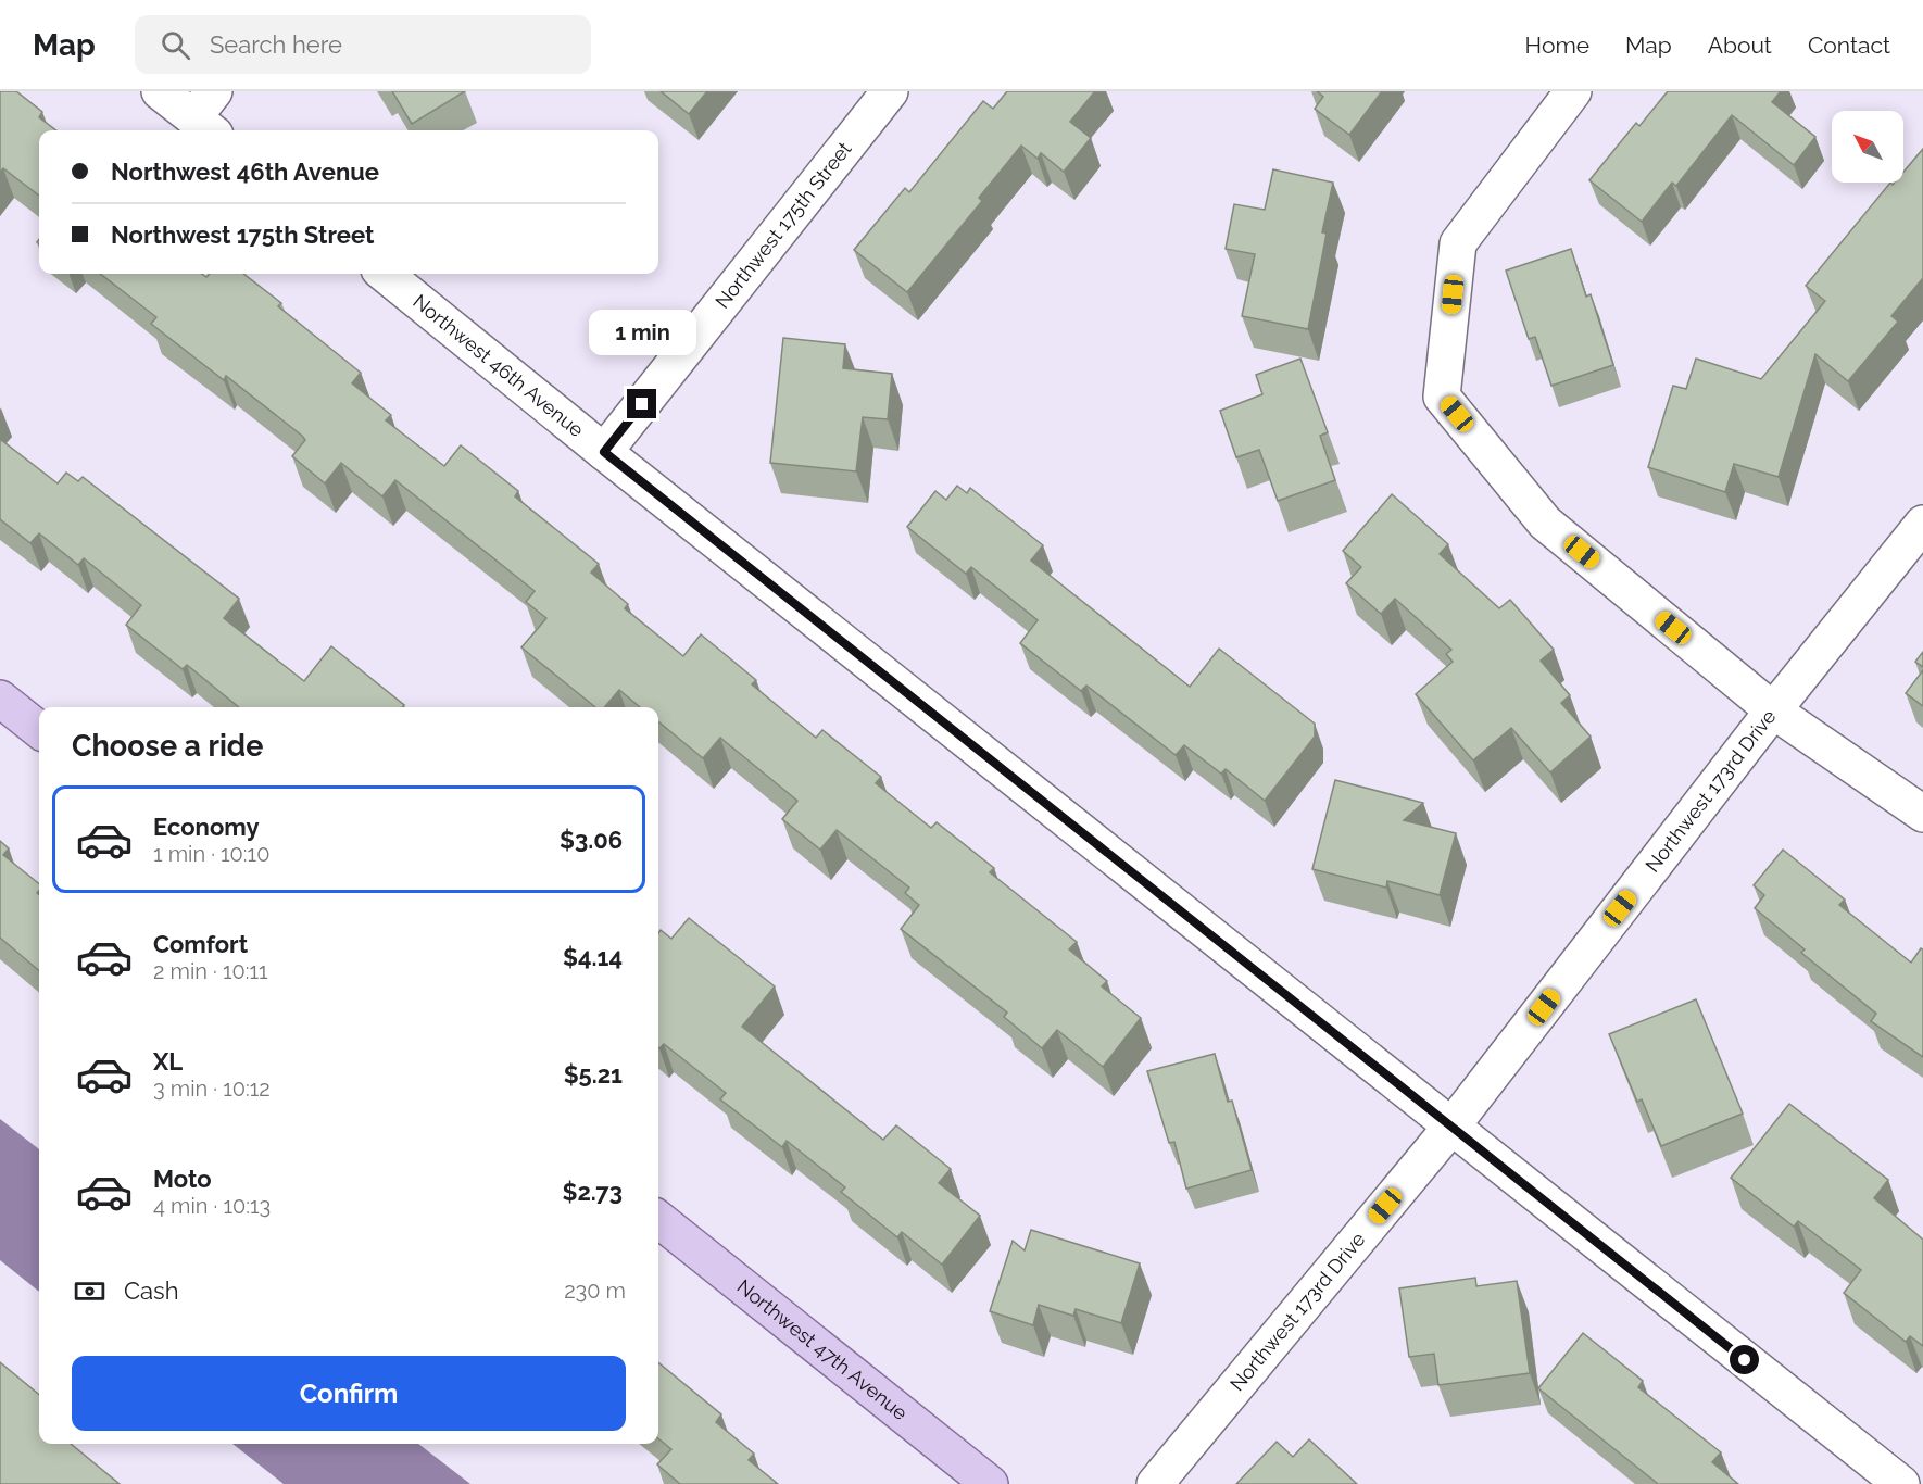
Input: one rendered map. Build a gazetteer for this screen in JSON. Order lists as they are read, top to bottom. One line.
{"streets":{"main road":["Northwest 47th Avenue"],"street":["Northwest 175th Street","Northwest 46th Avenue","Northwest 173rd Drive"]},"crossings":[["Northwest 175th Street","Northwest 46th Avenue"],["Northwest 46th Avenue","Northwest 173rd Drive"]],"north":"top left","page":{"header":"Map","search":"Search here","nav":["Home","Map","About","Contact"],"banner":["Northwest 46th Avenue","Northwest 175th Street"],"bubble":"1 min","heading":"Choose a ride","list":[{"name":"Economy","note":"1 min · 10:10","value":"$3.06"},{"name":"Comfort","note":"2 min · 10:11","value":"$4.14"},{"name":"XL","note":"3 min · 10:12","value":"$5.21"},{"name":"Moto","note":"4 min · 10:13","value":"$2.73"}],"pay":["Cash","230 m"],"buttons":"Confirm"}}
